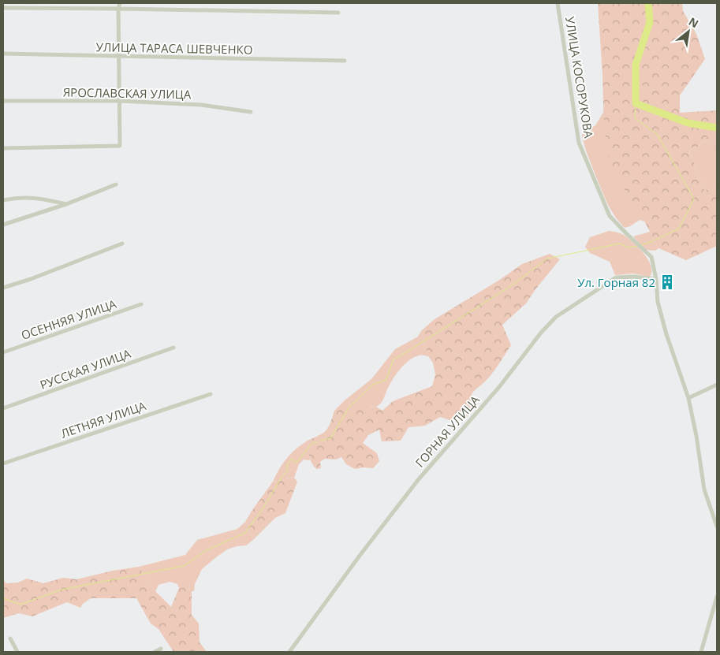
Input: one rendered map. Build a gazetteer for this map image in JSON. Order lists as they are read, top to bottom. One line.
{"streets":{"street":["УЛИЦА ТАРАСА ШЕВЧЕНКО","УЛИЦА КОСОРУКОВА","ЯРОСЛАВСКАЯ УЛИЦА","ОСЕННЯЯ УЛИЦА","РУССКАЯ УЛИЦА","ЛЕТНЯЯ УЛИЦА","ГОРНАЯ УЛИЦА"]},"crossings":[["УЛИЦА КОСОРУКОВА","ГОРНАЯ УЛИЦА"]],"places":{"building":["Ул. Горная 82"]},"north":"top right"}
